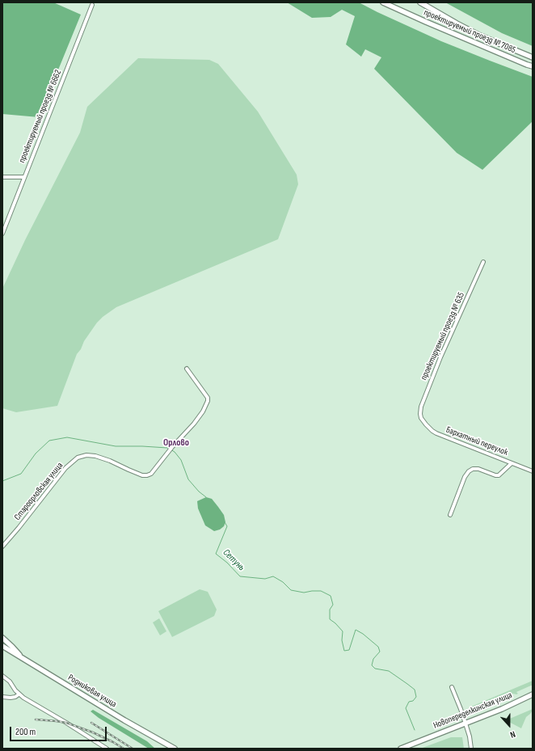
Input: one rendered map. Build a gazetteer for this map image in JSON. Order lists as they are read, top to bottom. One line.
{"streets":{"main road":["проектируемый проезд № 7085","Родниковая улица","Новопеределкинская улица"],"street":["проектируемый проезд № 6662","проектируемый проезд № 635","Бархатный переулок","Староорловская улица"]},"crossings":[["проектируемый проезд № 635","Бархатный переулок"]],"districts":["Орлово"],"water":["Сетунь"],"scale_bar":"200 m","north":"bottom"}
